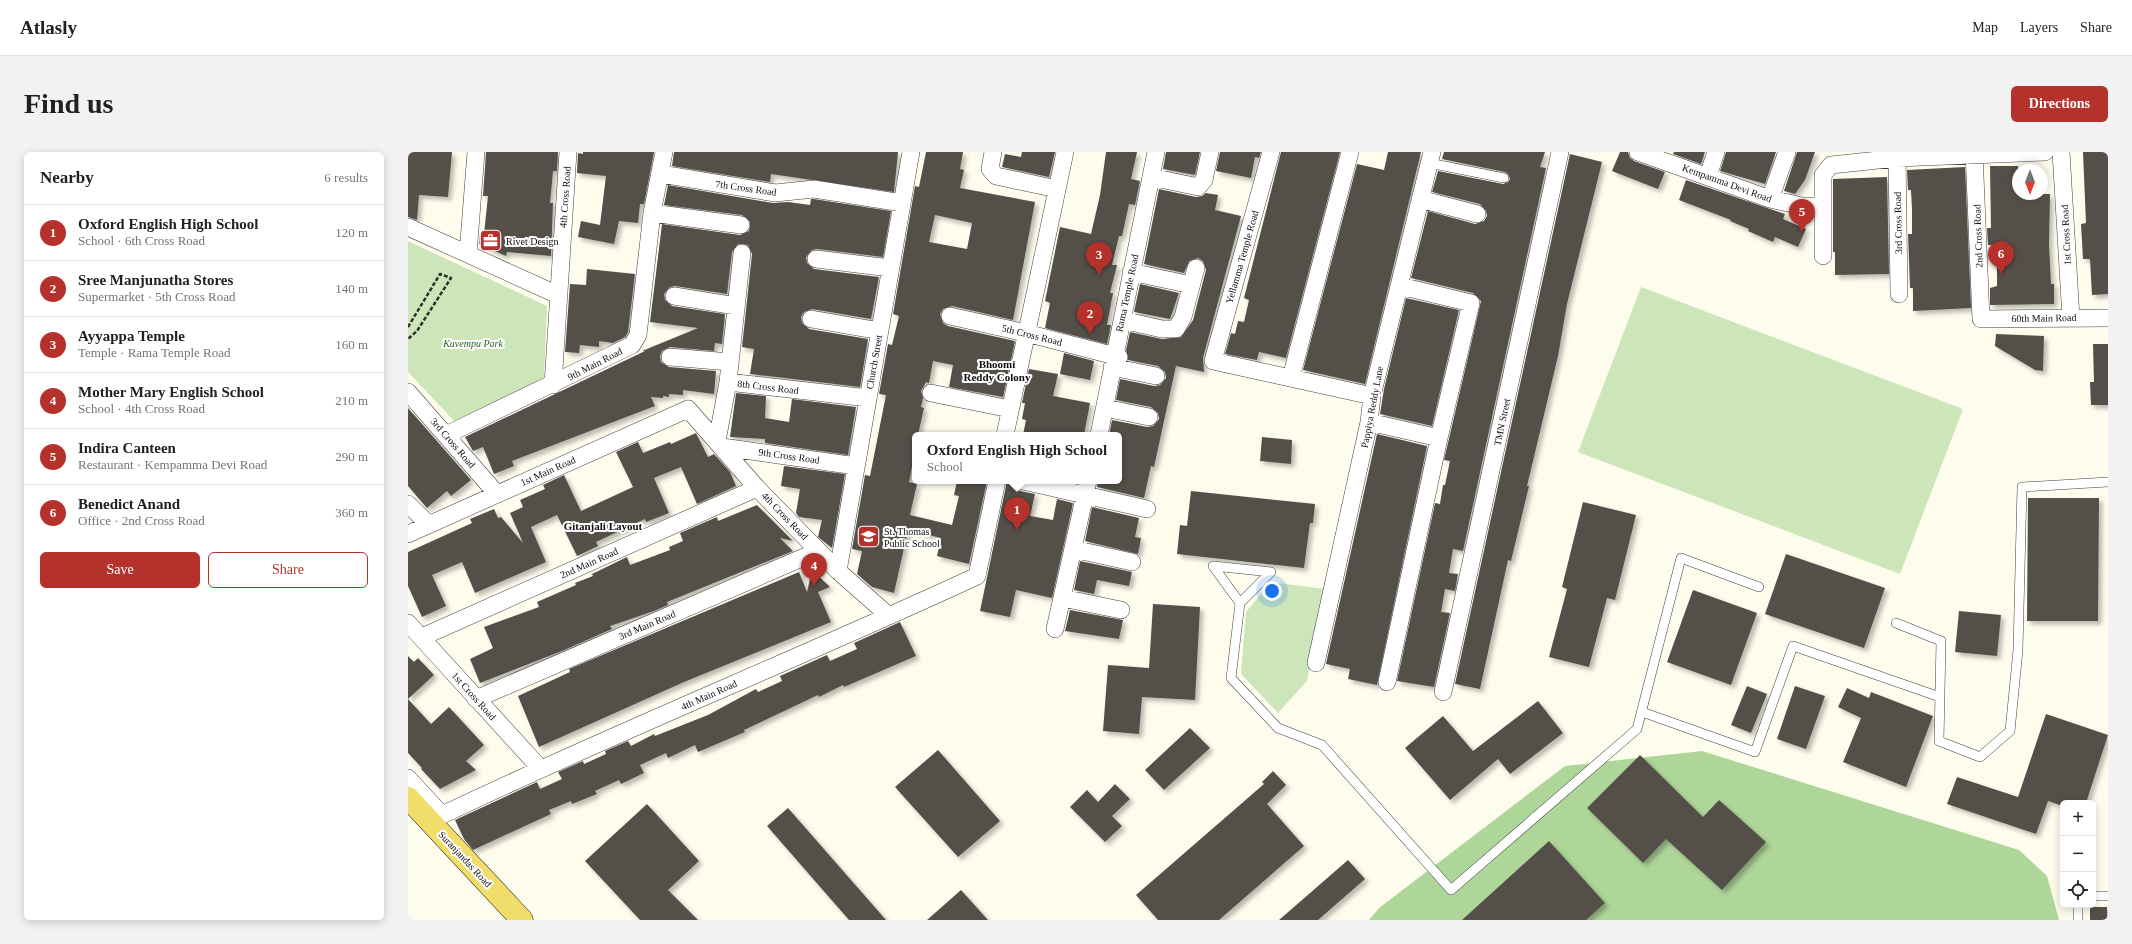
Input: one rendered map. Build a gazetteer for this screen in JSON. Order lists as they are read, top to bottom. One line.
{"streets":{"main road":["Suranjandas Road"],"street":["Kempamma Devi Road","7th Cross Road","4th Cross Road","3rd Cross Road","1st Cross Road","2nd Cross Road","Yellamma Temple Road","Rama Temple Road","60th Main Road","5th Cross Road","Church Street","9th Main Road","8th Cross Road","Pappiya Reddy Lane","TMN Street","9th Cross Road","1st Main Road","2nd Main Road","3rd Main Road","4th Main Road"]},"crossings":[["7th Cross Road","Church Street"],["7th Cross Road","9th Main Road"],["4th Cross Road","Church Street"],["4th Cross Road","9th Main Road"],["4th Cross Road","8th Cross Road"],["4th Cross Road","9th Cross Road"],["4th Cross Road","1st Main Road"],["4th Cross Road","2nd Main Road"],["4th Cross Road","3rd Main Road"],["4th Cross Road","4th Main Road"],["3rd Cross Road","9th Main Road"],["3rd Cross Road","1st Main Road"],["1st Cross Road","60th Main Road"],["1st Cross Road","2nd Main Road"],["1st Cross Road","3rd Main Road"],["1st Cross Road","4th Main Road"],["2nd Cross Road","60th Main Road"],["Rama Temple Road","5th Cross Road"],["Church Street","8th Cross Road"],["Church Street","9th Cross Road"],["8th Cross Road","9th Cross Road"],["4th Main Road","Suranjandas Road"]],"districts":["Bhoomi Reddy Colony","Gitanjali Layout"],"parks":["Kuvempu Park"],"places":{"office":["Rivet Design"],"school or university":["St. Thomas Public School"]},"north":"bottom","page":{"header":"Atlasly","nav":["Map","Layers","Share"],"buttons":["Directions",["Save","Share"]],"title":"Find us","heading":["Nearby","6 results"],"pins":["5","6","3","2","1","4"],"list":[{"mark":"1","name":"Oxford English High School","note":"School · 6th Cross Road","value":"120 m"},{"mark":"2","name":"Sree Manjunatha Stores","note":"Supermarket · 5th Cross Road","value":"140 m"},{"mark":"3","name":"Ayyappa Temple","note":"Temple · Rama Temple Road","value":"160 m"},{"mark":"4","name":"Mother Mary English School","note":"School · 4th Cross Road","value":"210 m"},{"mark":"5","name":"Indira Canteen","note":"Restaurant · Kempamma Devi Road","value":"290 m"},{"mark":"6","name":"Benedict Anand","note":"Office · 2nd Cross Road","value":"360 m"}],"popup":["Oxford English High School","School"],"map_buttons":["+","−"]}}
